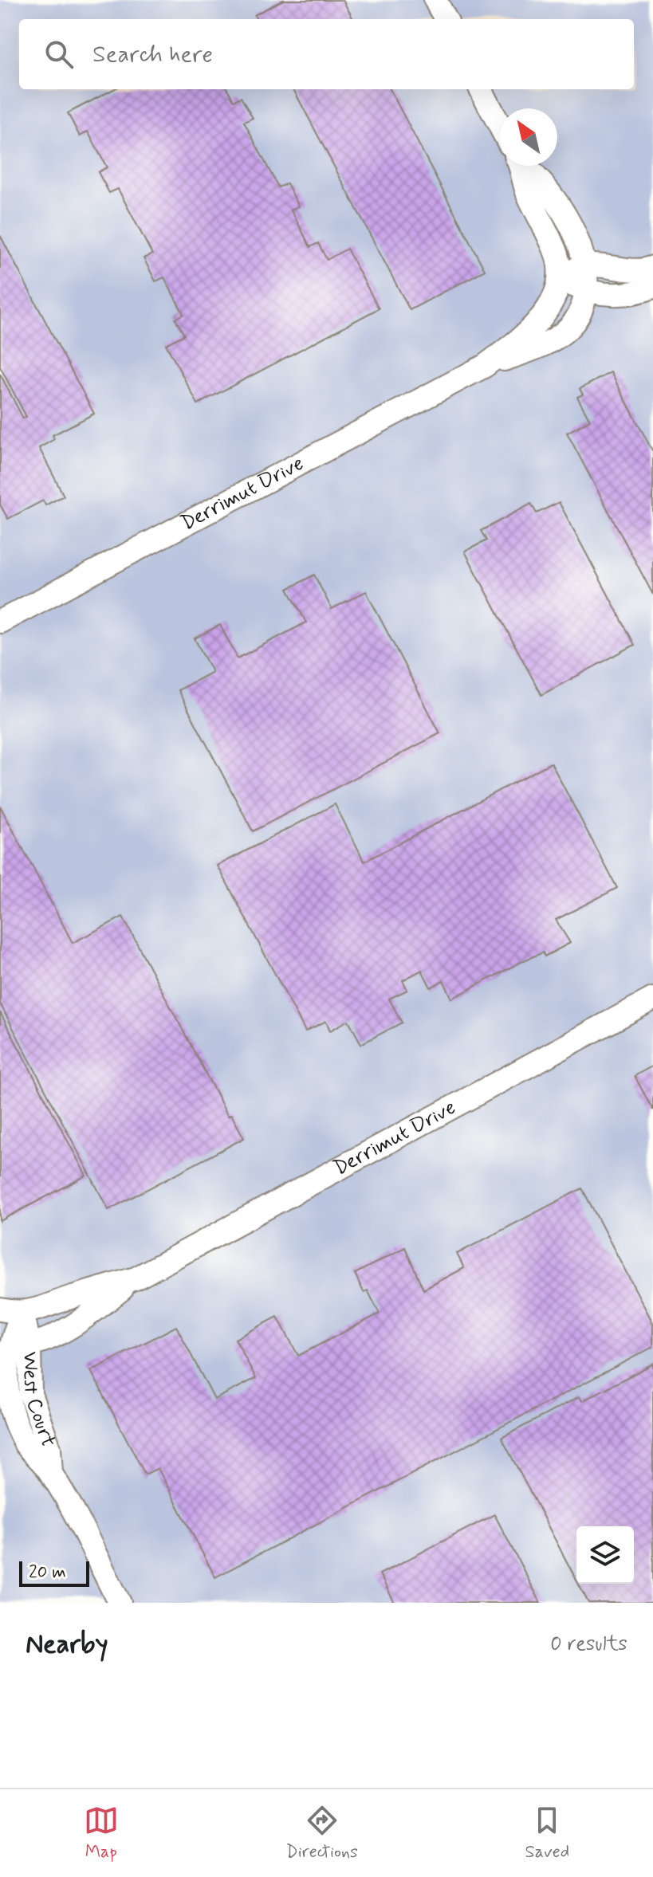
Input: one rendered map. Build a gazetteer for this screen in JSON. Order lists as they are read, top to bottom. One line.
{"streets":{"street":["Derrimut Drive","West Court"]},"crossings":[["Derrimut Drive","West Court"]],"scale_bar":"20 m","north":"top left","page":{"search":"Search here","scale":"20 m","heading":["Nearby","0 results"],"nav":["Map","Directions","Saved"]}}
